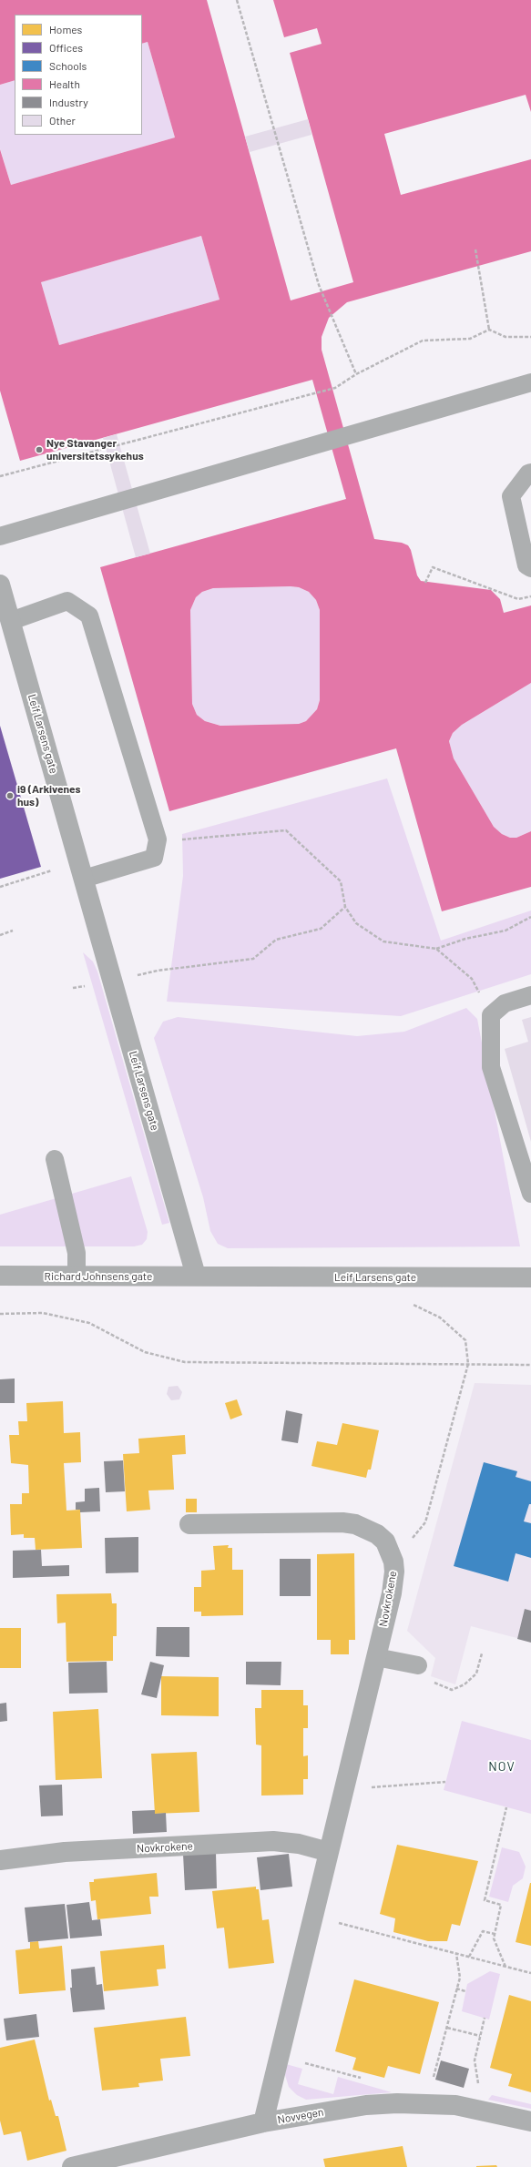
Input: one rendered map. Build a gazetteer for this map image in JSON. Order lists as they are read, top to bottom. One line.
{"streets":{"street":["Leif Larsens gate","Richard Johnsens gate","Novkrokene","Novvegen"]},"crossings":[["Leif Larsens gate","Richard Johnsens gate"],["Novkrokene","Novvegen"]],"districts":["NOV"],"places":["Nye Stavanger universitetssykehus","i9 (Arkivenes hus)"],"legend":["Homes","Offices","Schools","Health","Industry","Other"]}
